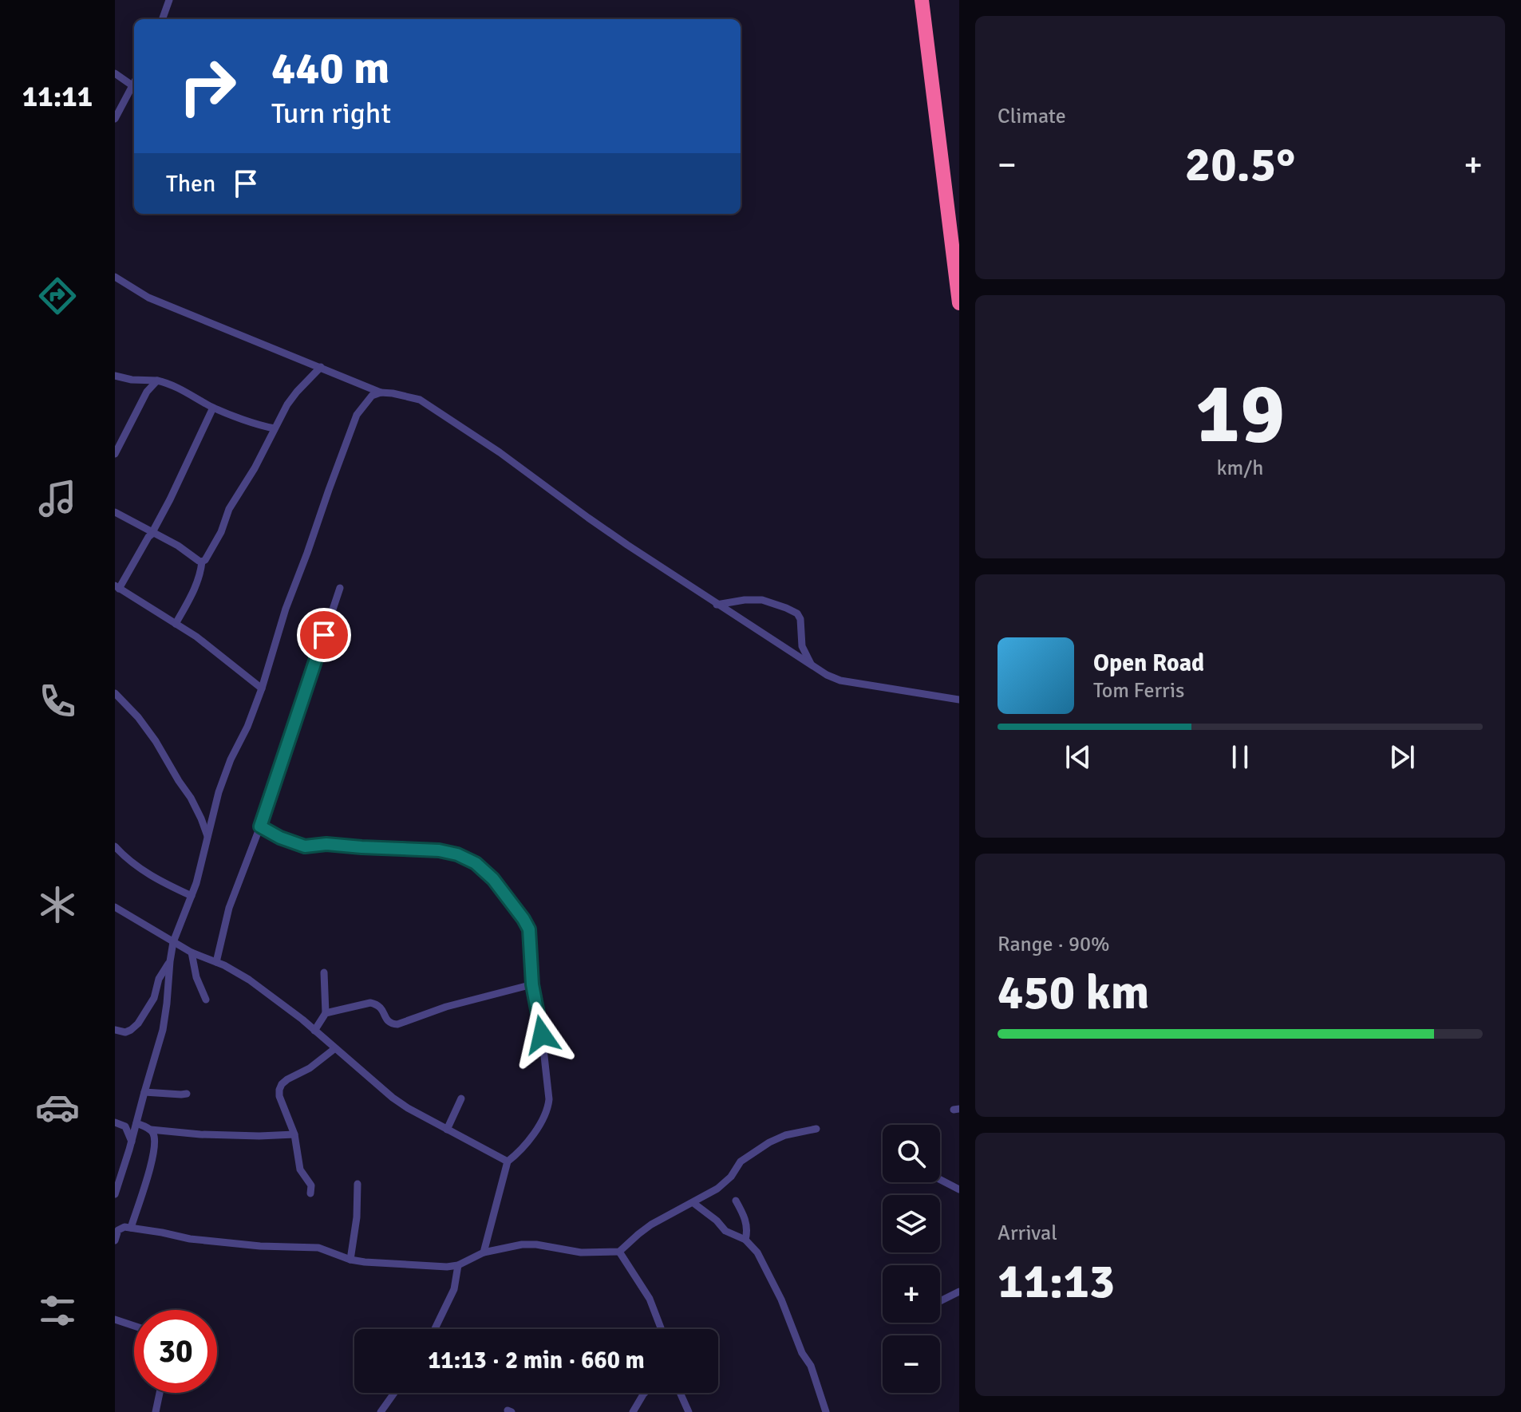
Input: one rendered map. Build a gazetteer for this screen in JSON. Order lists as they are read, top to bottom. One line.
{"page":{"tabs":"11:11","tile":["Climate",["19","km/h"],["Range · 90%","450 km"],["Arrival","11:13"]],"turn":["440 m","Turn right"],"heat":["−","20.5°","+"],"then":"Then","song":["Open Road","Tom Ferris"],"map_buttons":["+","−"],"limit":"30","trip":"11:13 · 2 min · 660 m"}}
